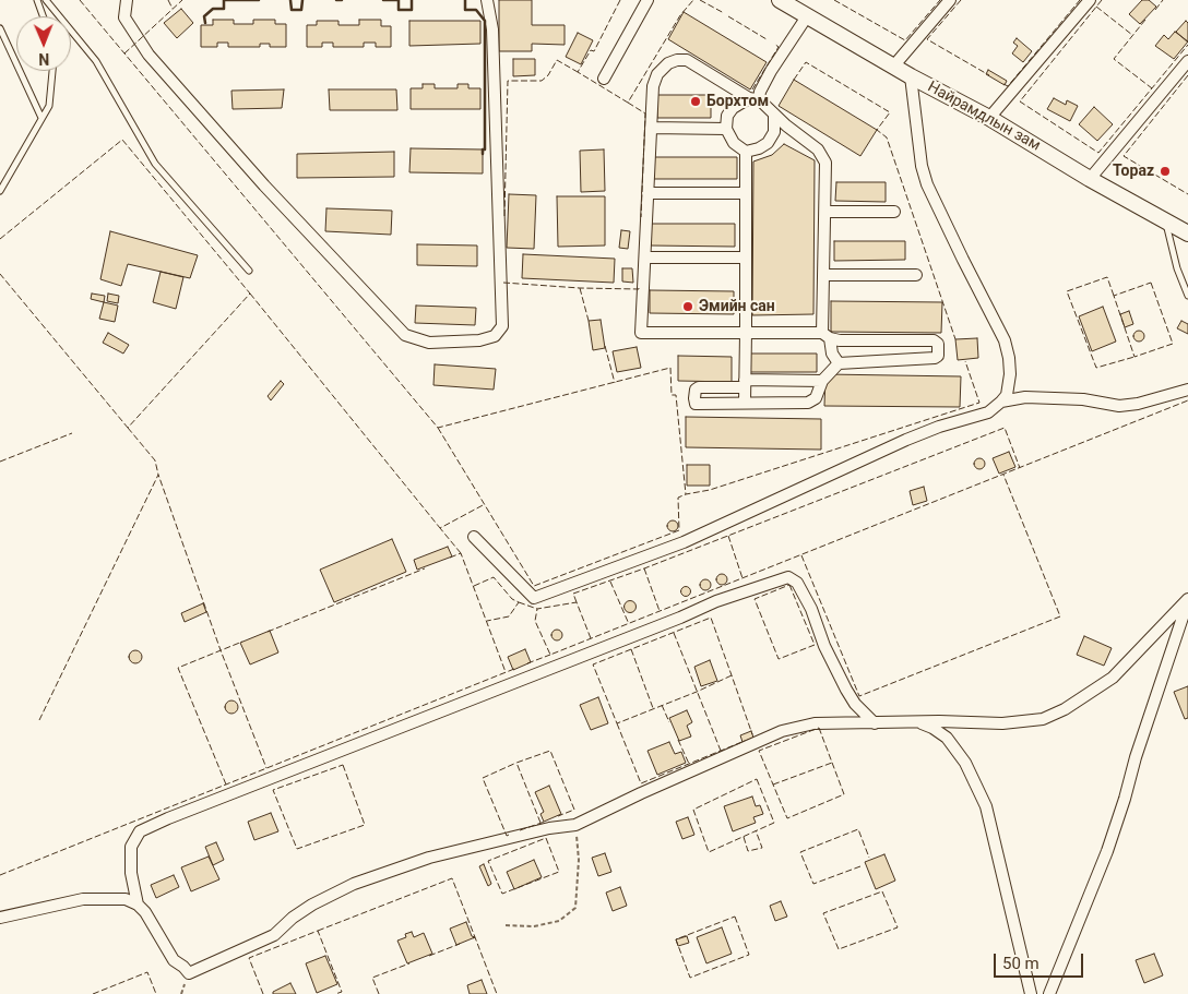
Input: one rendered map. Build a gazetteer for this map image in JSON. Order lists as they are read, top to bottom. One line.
{"streets":{"main road":["Найрамдлын зам"]},"places":["Борхтом","Topaz","Эмийн сан"],"scale_bar":"50 m","north":"bottom"}
